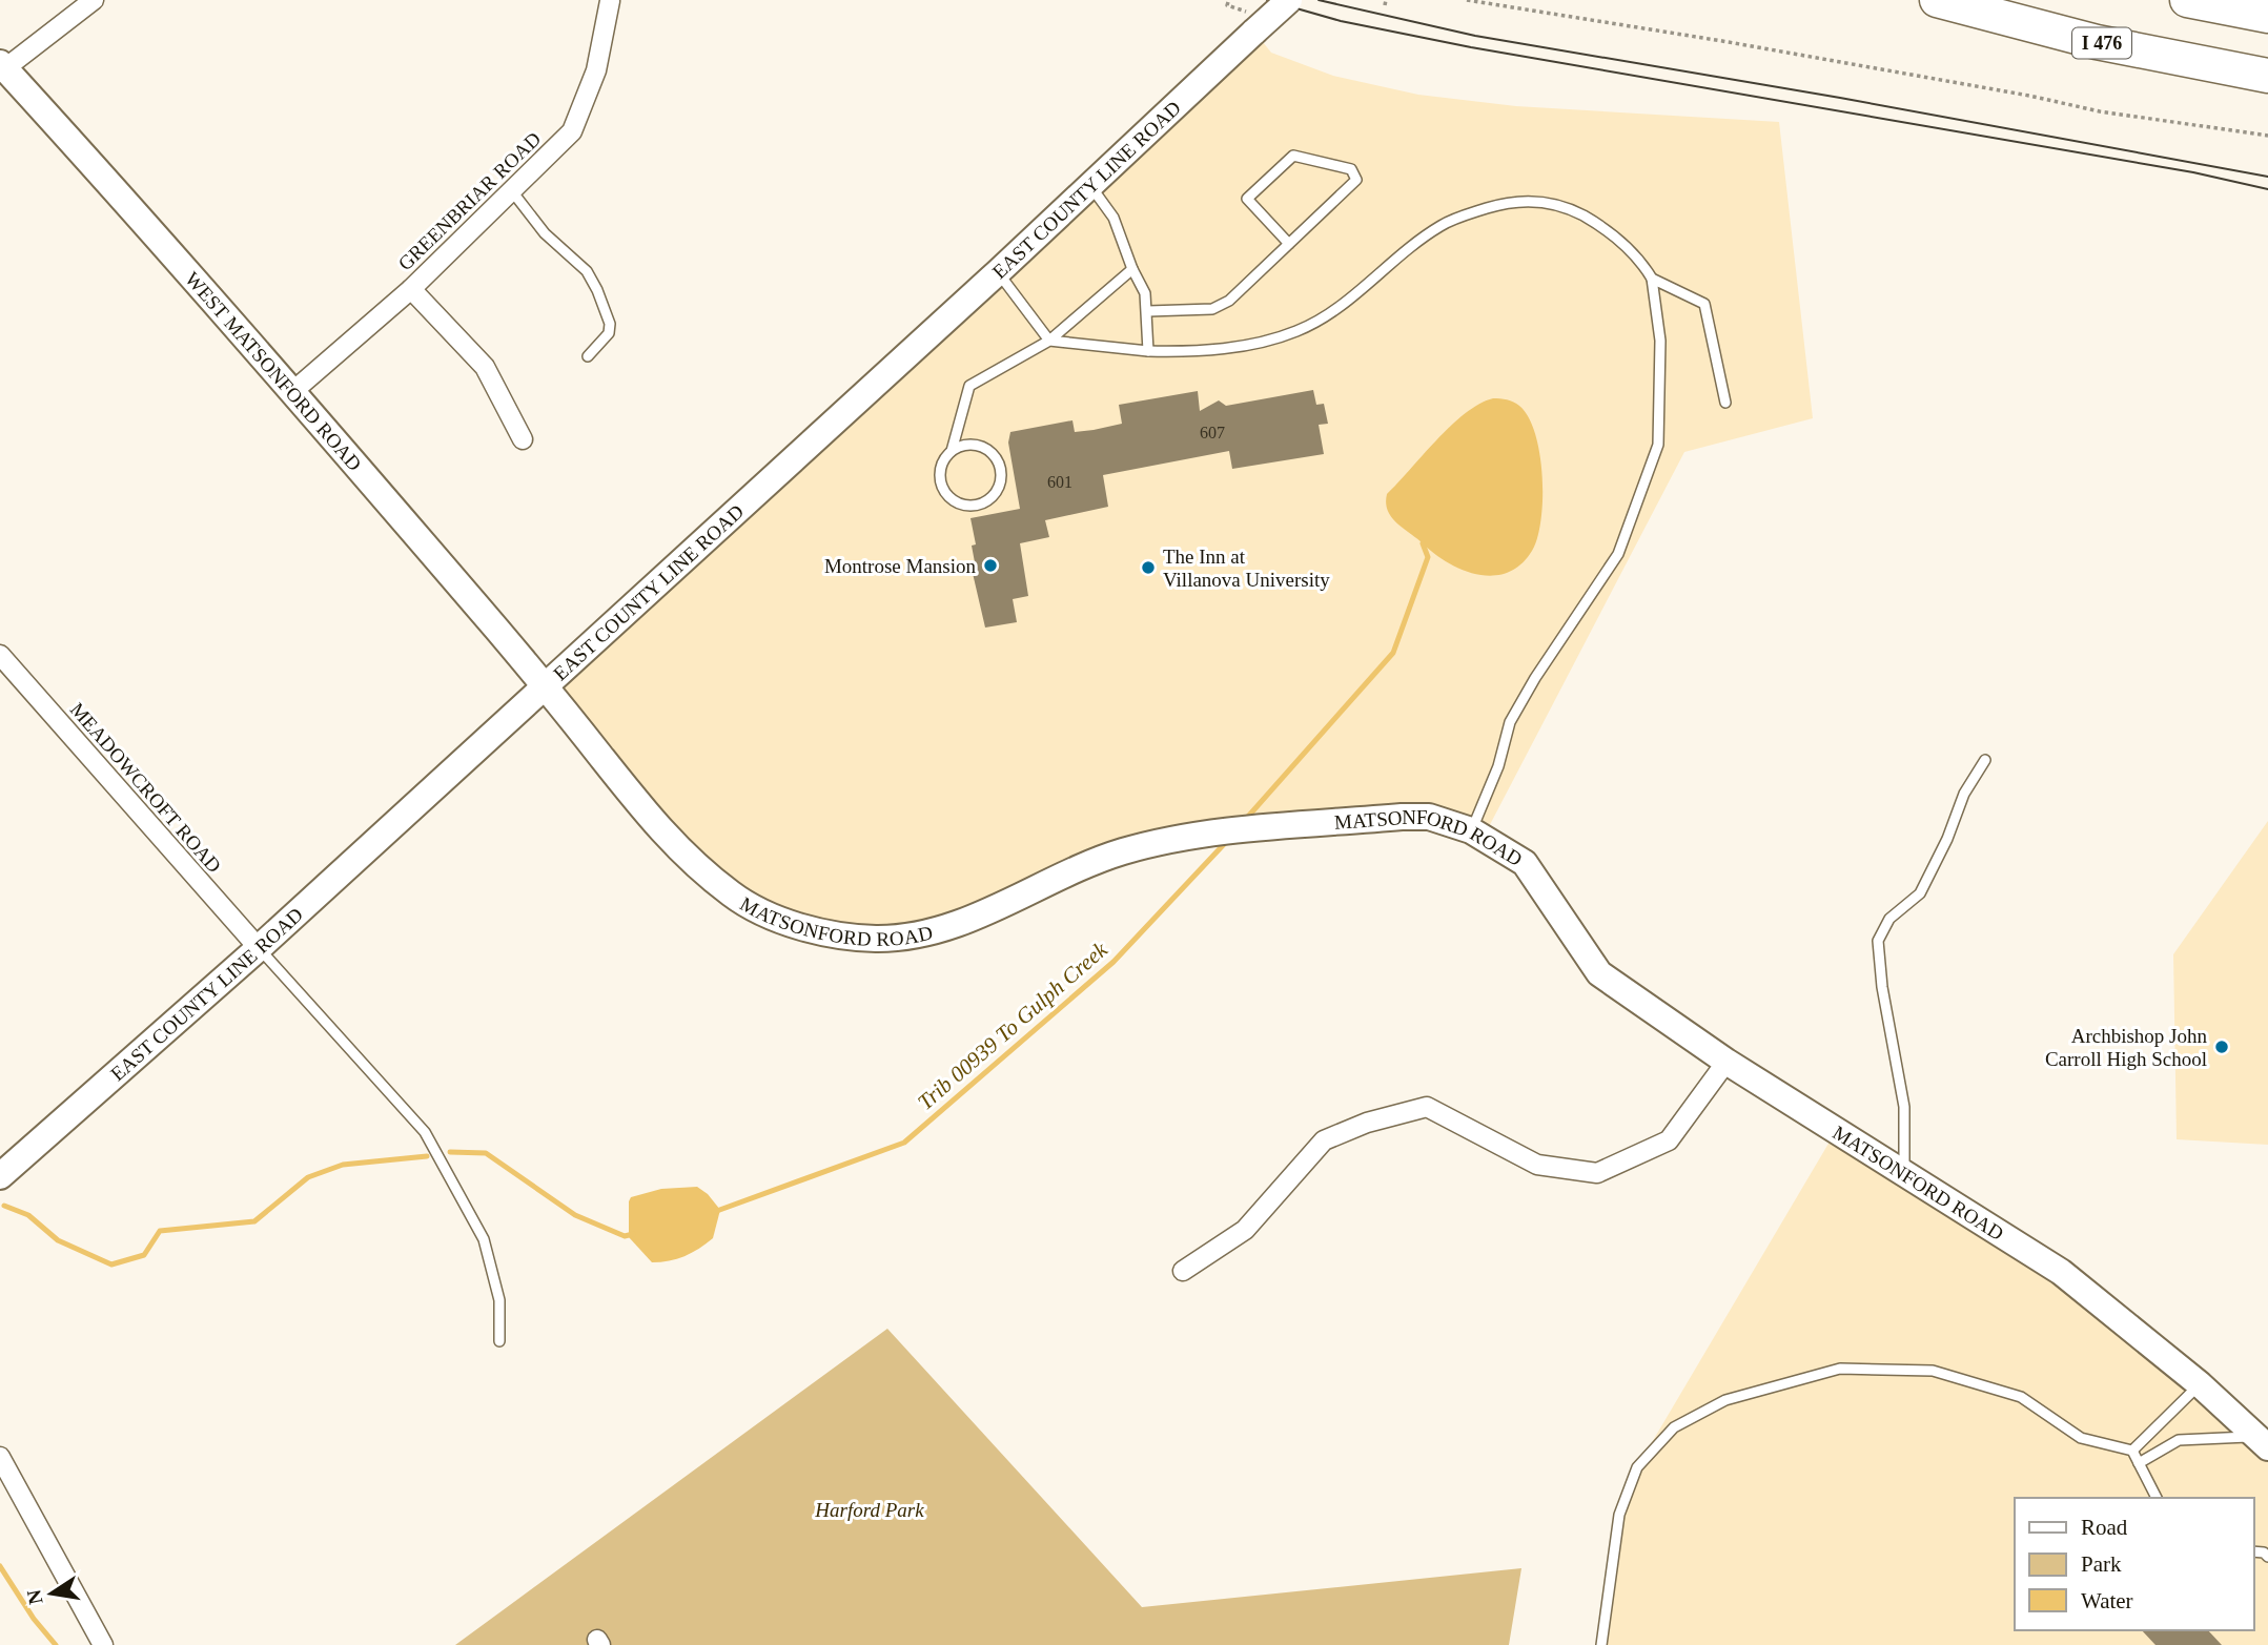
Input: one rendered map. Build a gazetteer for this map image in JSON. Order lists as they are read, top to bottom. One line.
{"streets":{"highway":["I 476"],"main road":["EAST COUNTY LINE ROAD","WEST MATSONFORD ROAD","MATSONFORD ROAD"],"street":["GREENBRIAR ROAD","MEADOWCROFT ROAD"]},"crossings":[["EAST COUNTY LINE ROAD","WEST MATSONFORD ROAD"],["EAST COUNTY LINE ROAD","MEADOWCROFT ROAD"],["EAST COUNTY LINE ROAD","MATSONFORD ROAD"],["GREENBRIAR ROAD","WEST MATSONFORD ROAD"],["WEST MATSONFORD ROAD","MATSONFORD ROAD"]],"water":["Trib 00939 To Gulph Creek"],"parks":["Harford Park"],"places":["Montrose Mansion","The Inn at Villanova University","Archbishop John Carroll High School"],"house_numbers":["607","601"],"legend":["Road","Park","Water"],"north":"left"}
